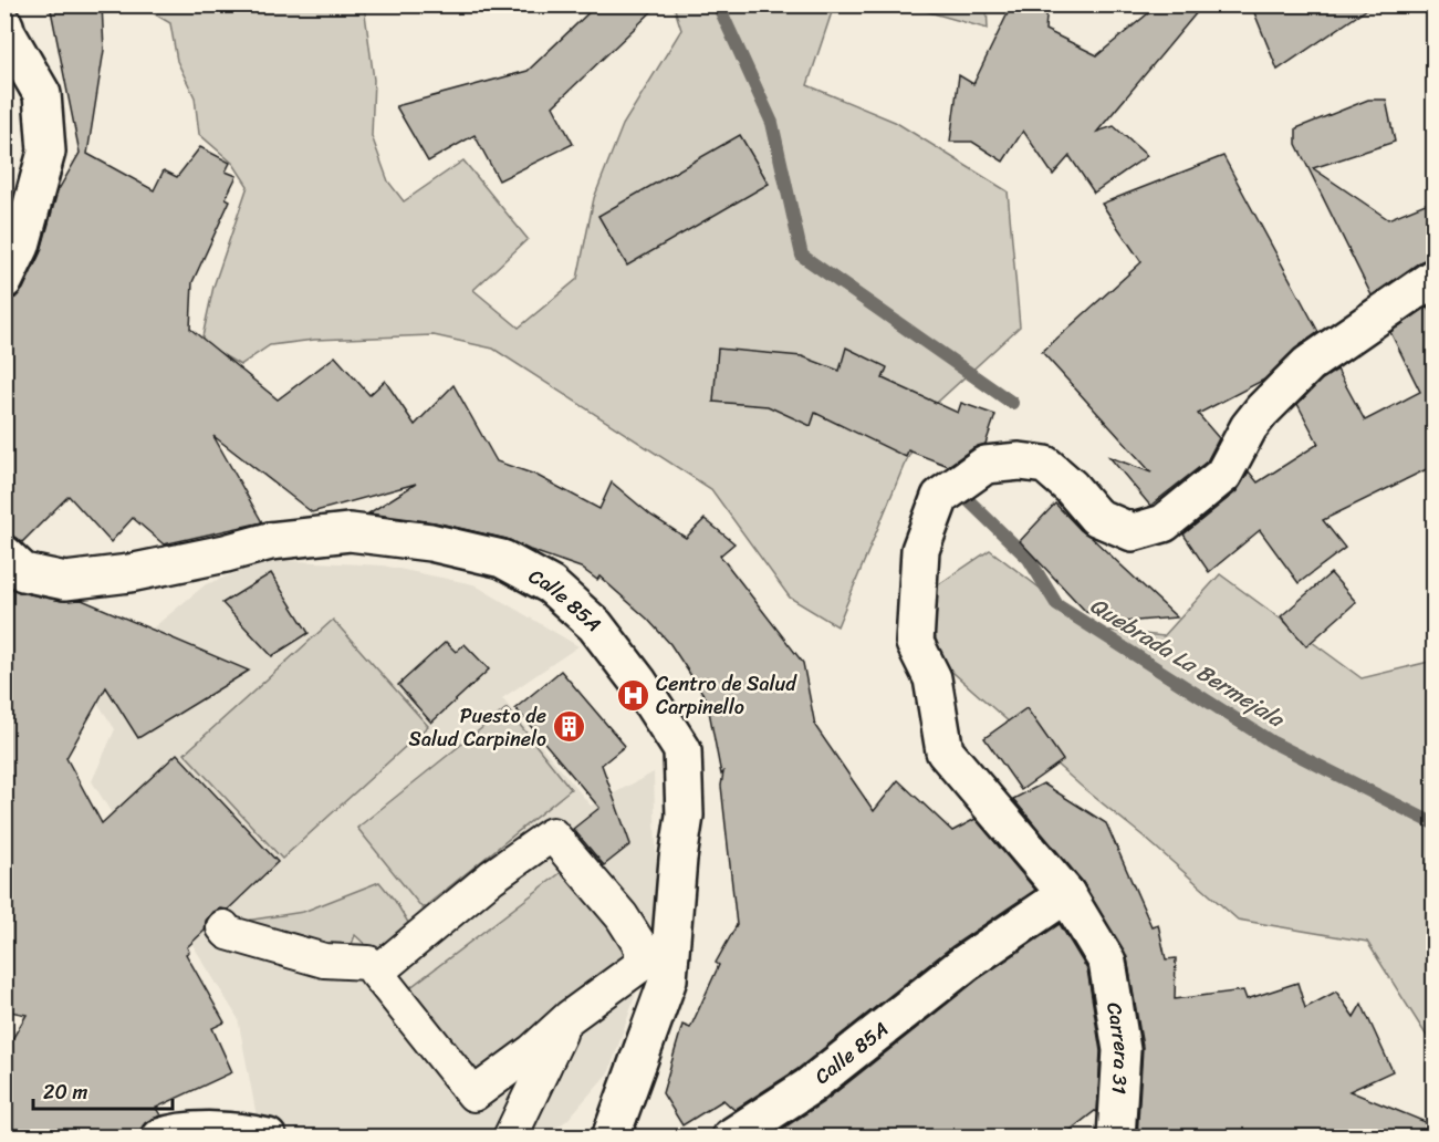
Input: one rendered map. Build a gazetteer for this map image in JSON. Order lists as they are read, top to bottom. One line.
{"streets":{"street":["Calle 85A","Carrera 31"]},"crossings":[["Calle 85A","Carrera 31"]],"water":["Quebrada La Bermejala"],"places":{"hospital":["Centro de Salud Carpinello"],"building":["Puesto de Salud Carpinelo"]},"scale_bar":"20 m"}
